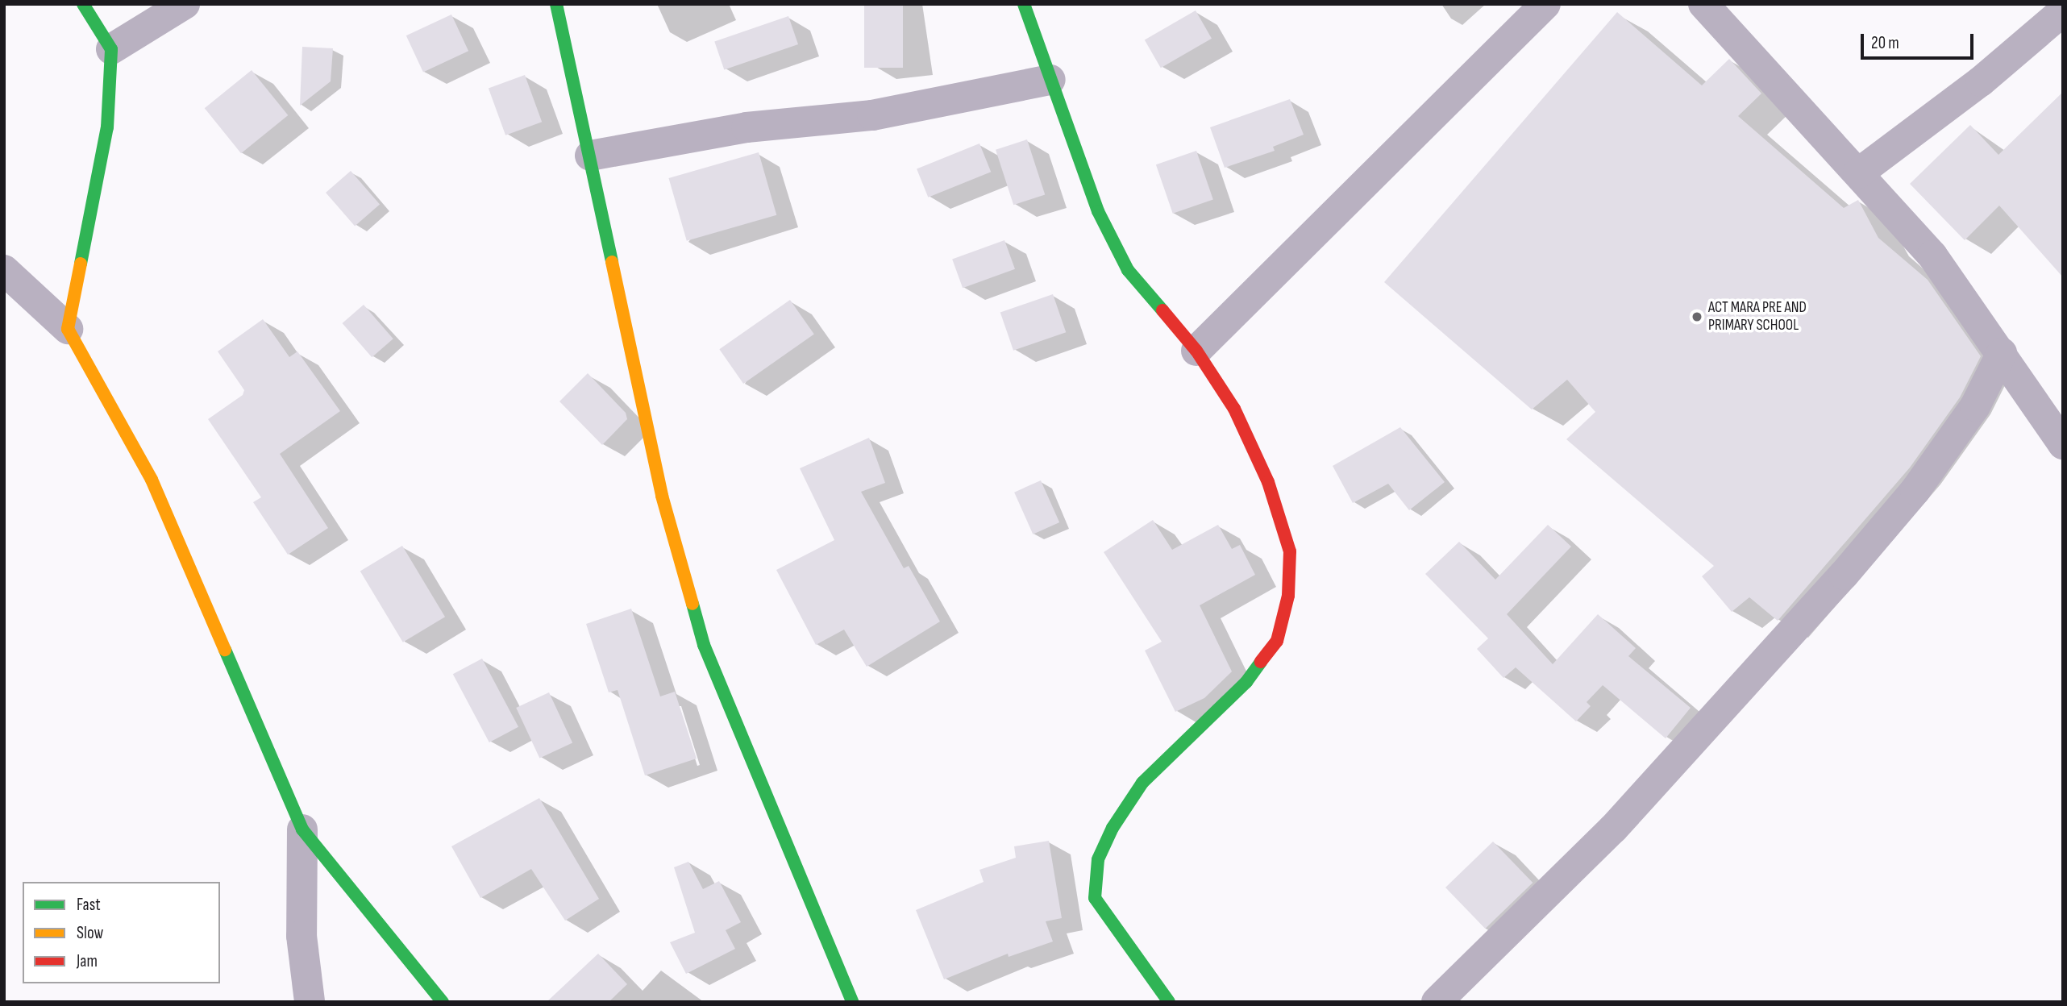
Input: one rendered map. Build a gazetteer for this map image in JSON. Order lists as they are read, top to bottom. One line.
{"places":["ACT MARA PRE AND PRIMARY SCHOOL"],"legend":["Fast","Slow","Jam"],"scale_bar":"20 m"}
